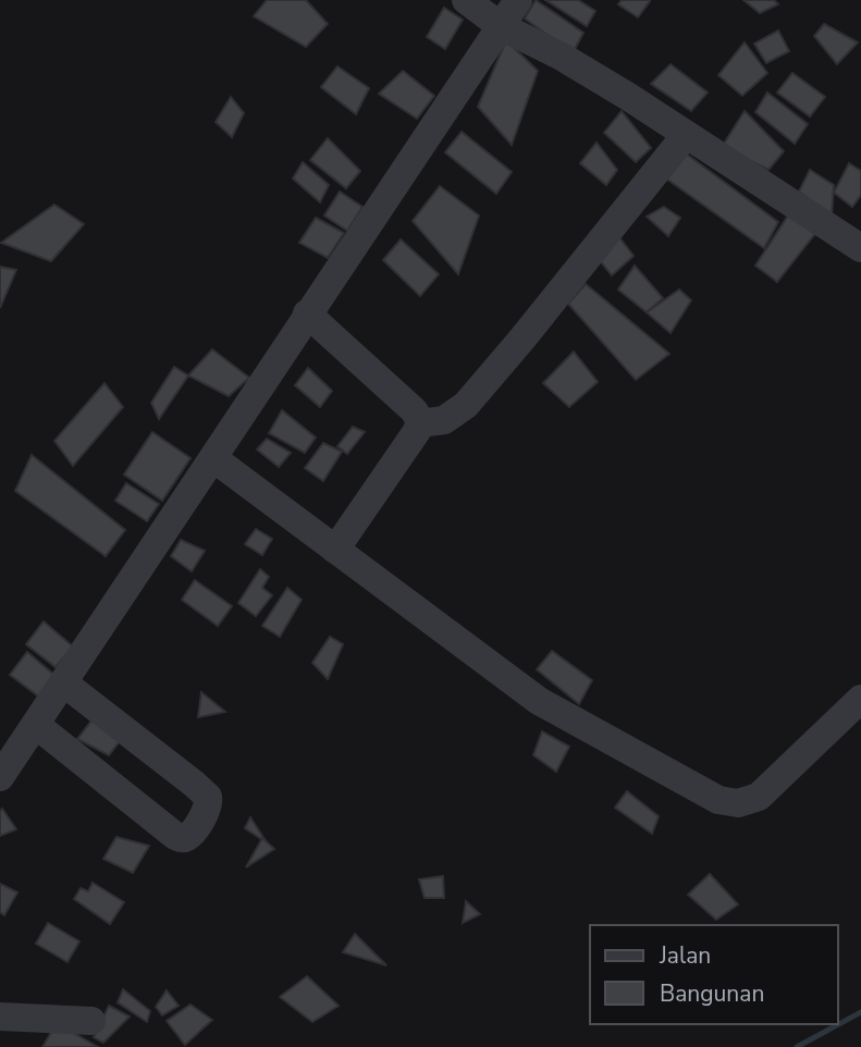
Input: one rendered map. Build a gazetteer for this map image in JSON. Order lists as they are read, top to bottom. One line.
{"legend":["Jalan","Bangunan"]}
